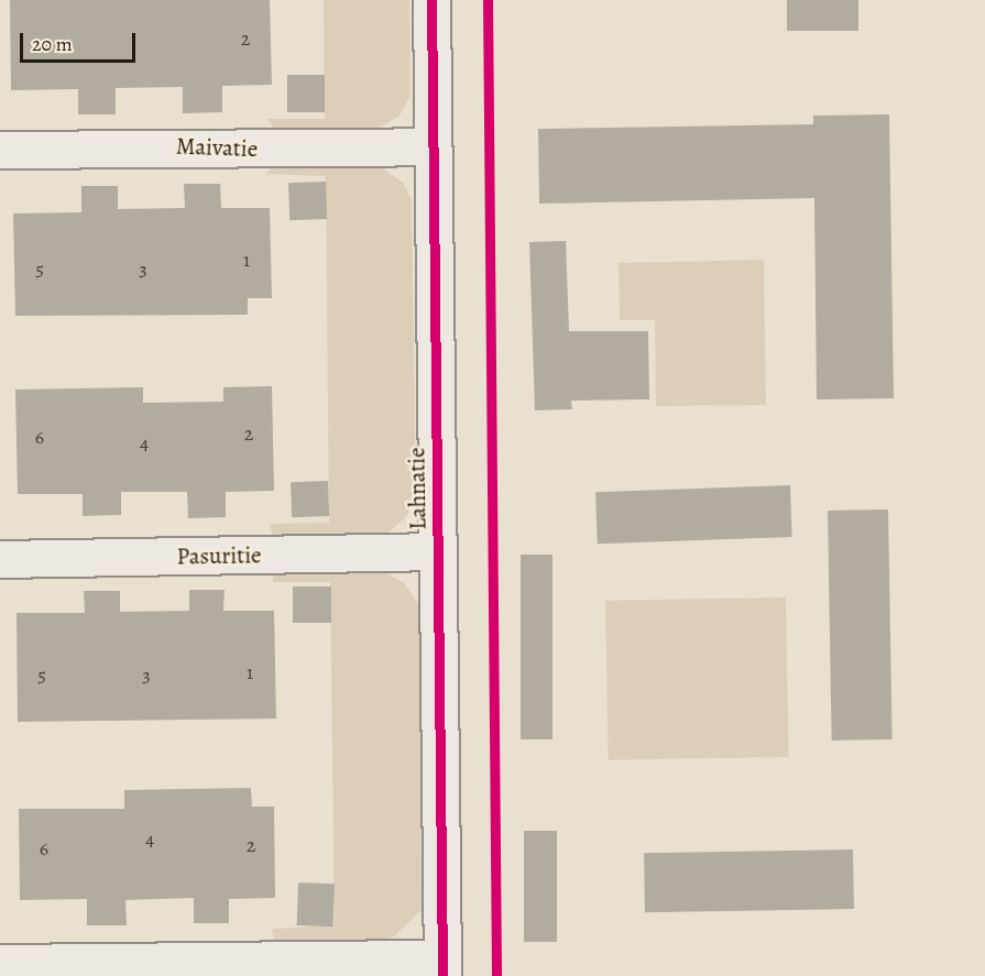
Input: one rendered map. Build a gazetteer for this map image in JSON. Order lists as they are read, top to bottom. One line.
{"streets":{"street":["Maivatie","Lahnatie","Pasuritie"]},"crossings":[["Maivatie","Lahnatie"],["Lahnatie","Pasuritie"]],"house_numbers":["2","1","5","3","2","6","4","1","5","3","4","2","6"],"scale_bar":"20 m"}
